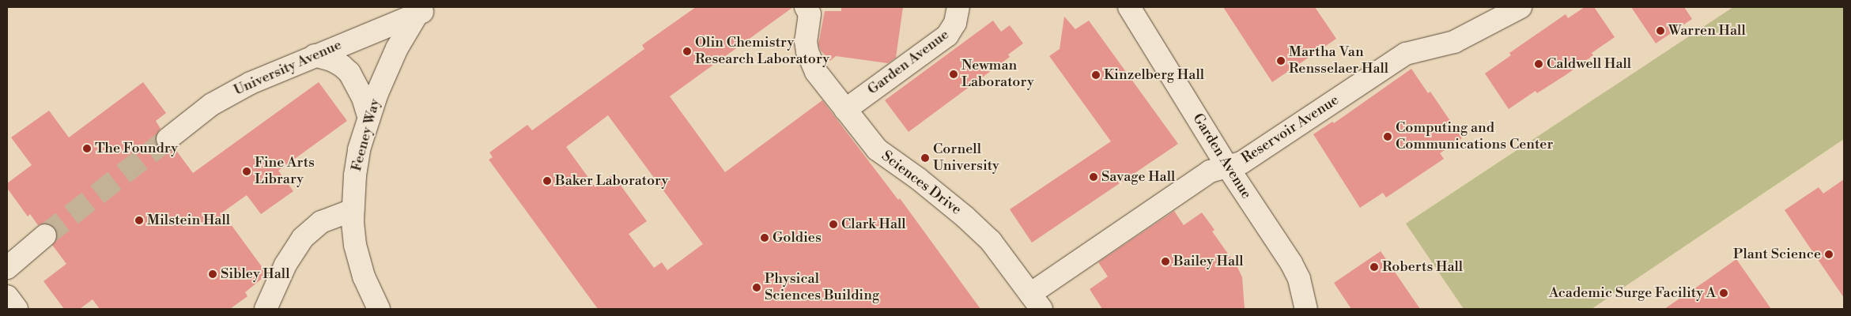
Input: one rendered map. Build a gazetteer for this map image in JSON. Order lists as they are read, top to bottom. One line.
{"streets":{"street":["Garden Avenue","University Avenue","Reservoir Avenue","Feeney Way","Sciences Drive"]},"crossings":[["Garden Avenue","Reservoir Avenue"],["Garden Avenue","Sciences Drive"],["University Avenue","Feeney Way"],["Reservoir Avenue","Sciences Drive"]],"places":["Warren Hall","Olin Chemistry Research Laboratory","Martha Van Rensselaer Hall","Caldwell Hall","Newman Laboratory","Kinzelberg Hall","Computing and Communications Center","The Foundry","Cornell University","Fine Arts Library","Savage Hall","Baker Laboratory","Milstein Hall","Clark Hall","Goldies","Plant Science","Bailey Hall","Roberts Hall","Sibley Hall","Physical Sciences Building","Academic Surge Facility A"]}
